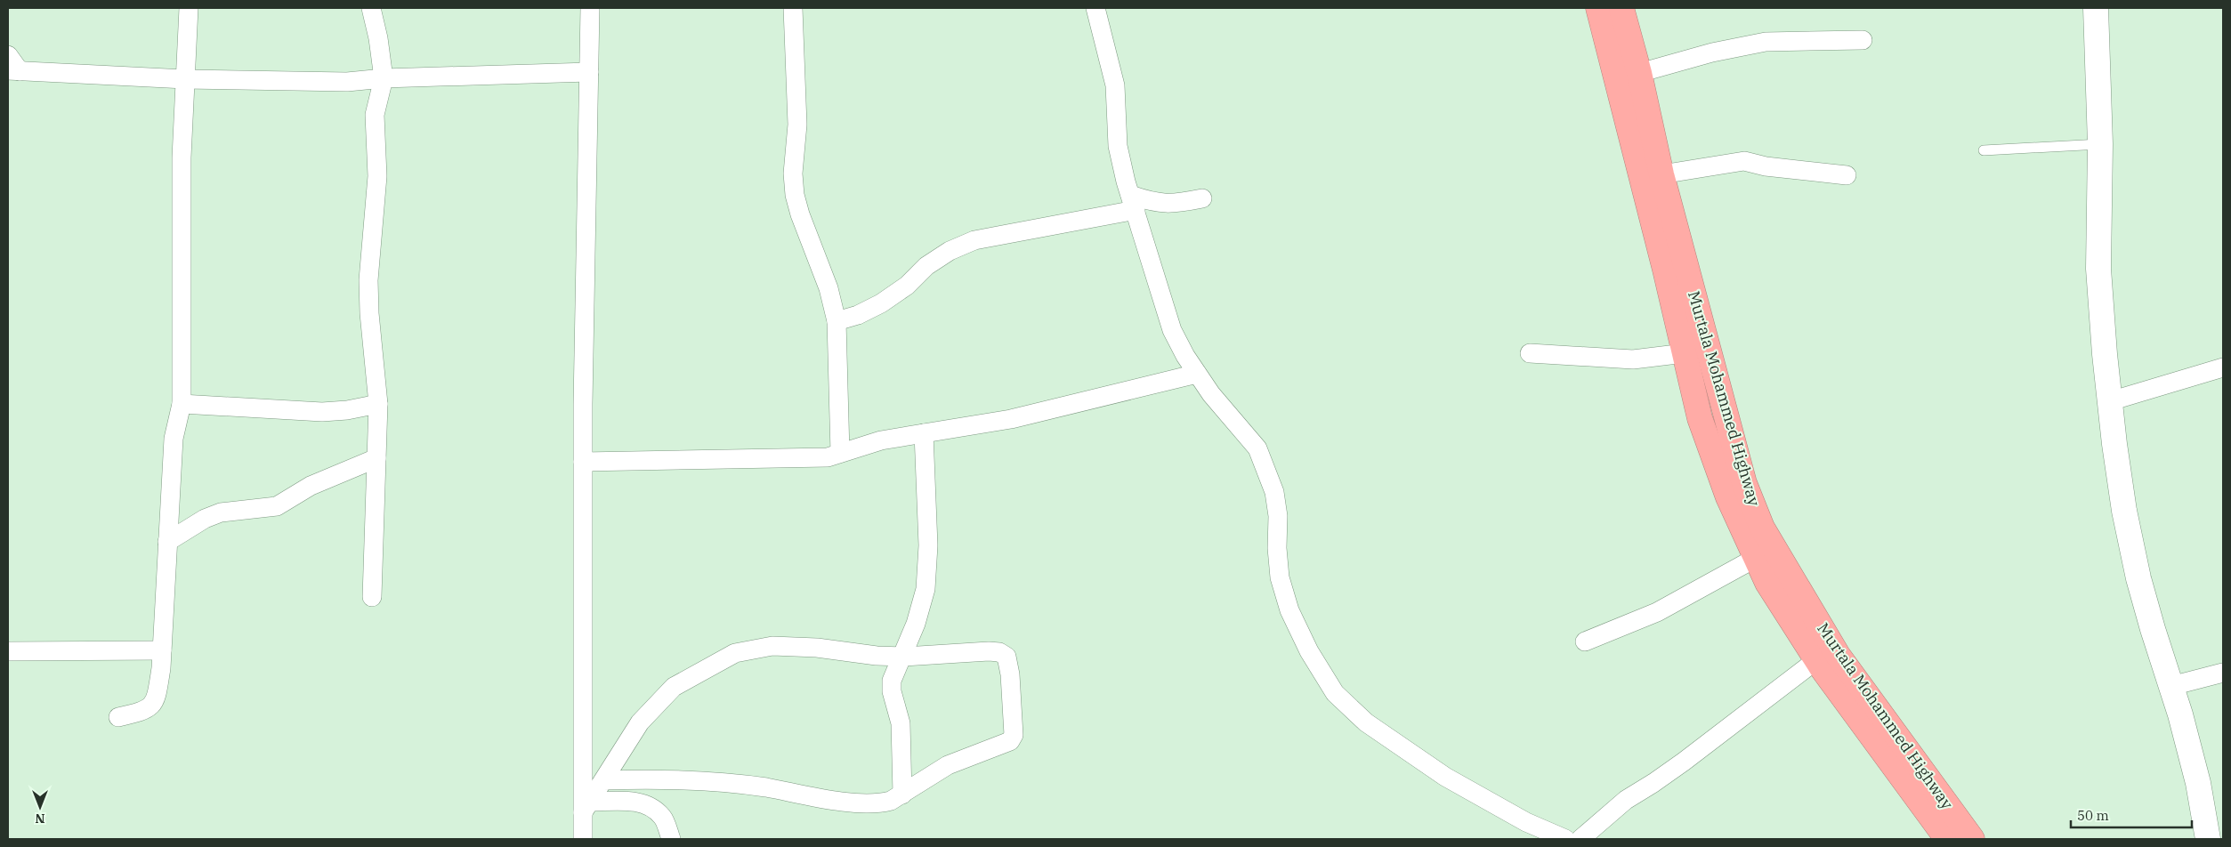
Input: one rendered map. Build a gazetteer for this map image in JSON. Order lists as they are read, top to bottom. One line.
{"streets":{"highway":["Murtala Mohammed Highway"]},"scale_bar":"50 m","north":"bottom"}
